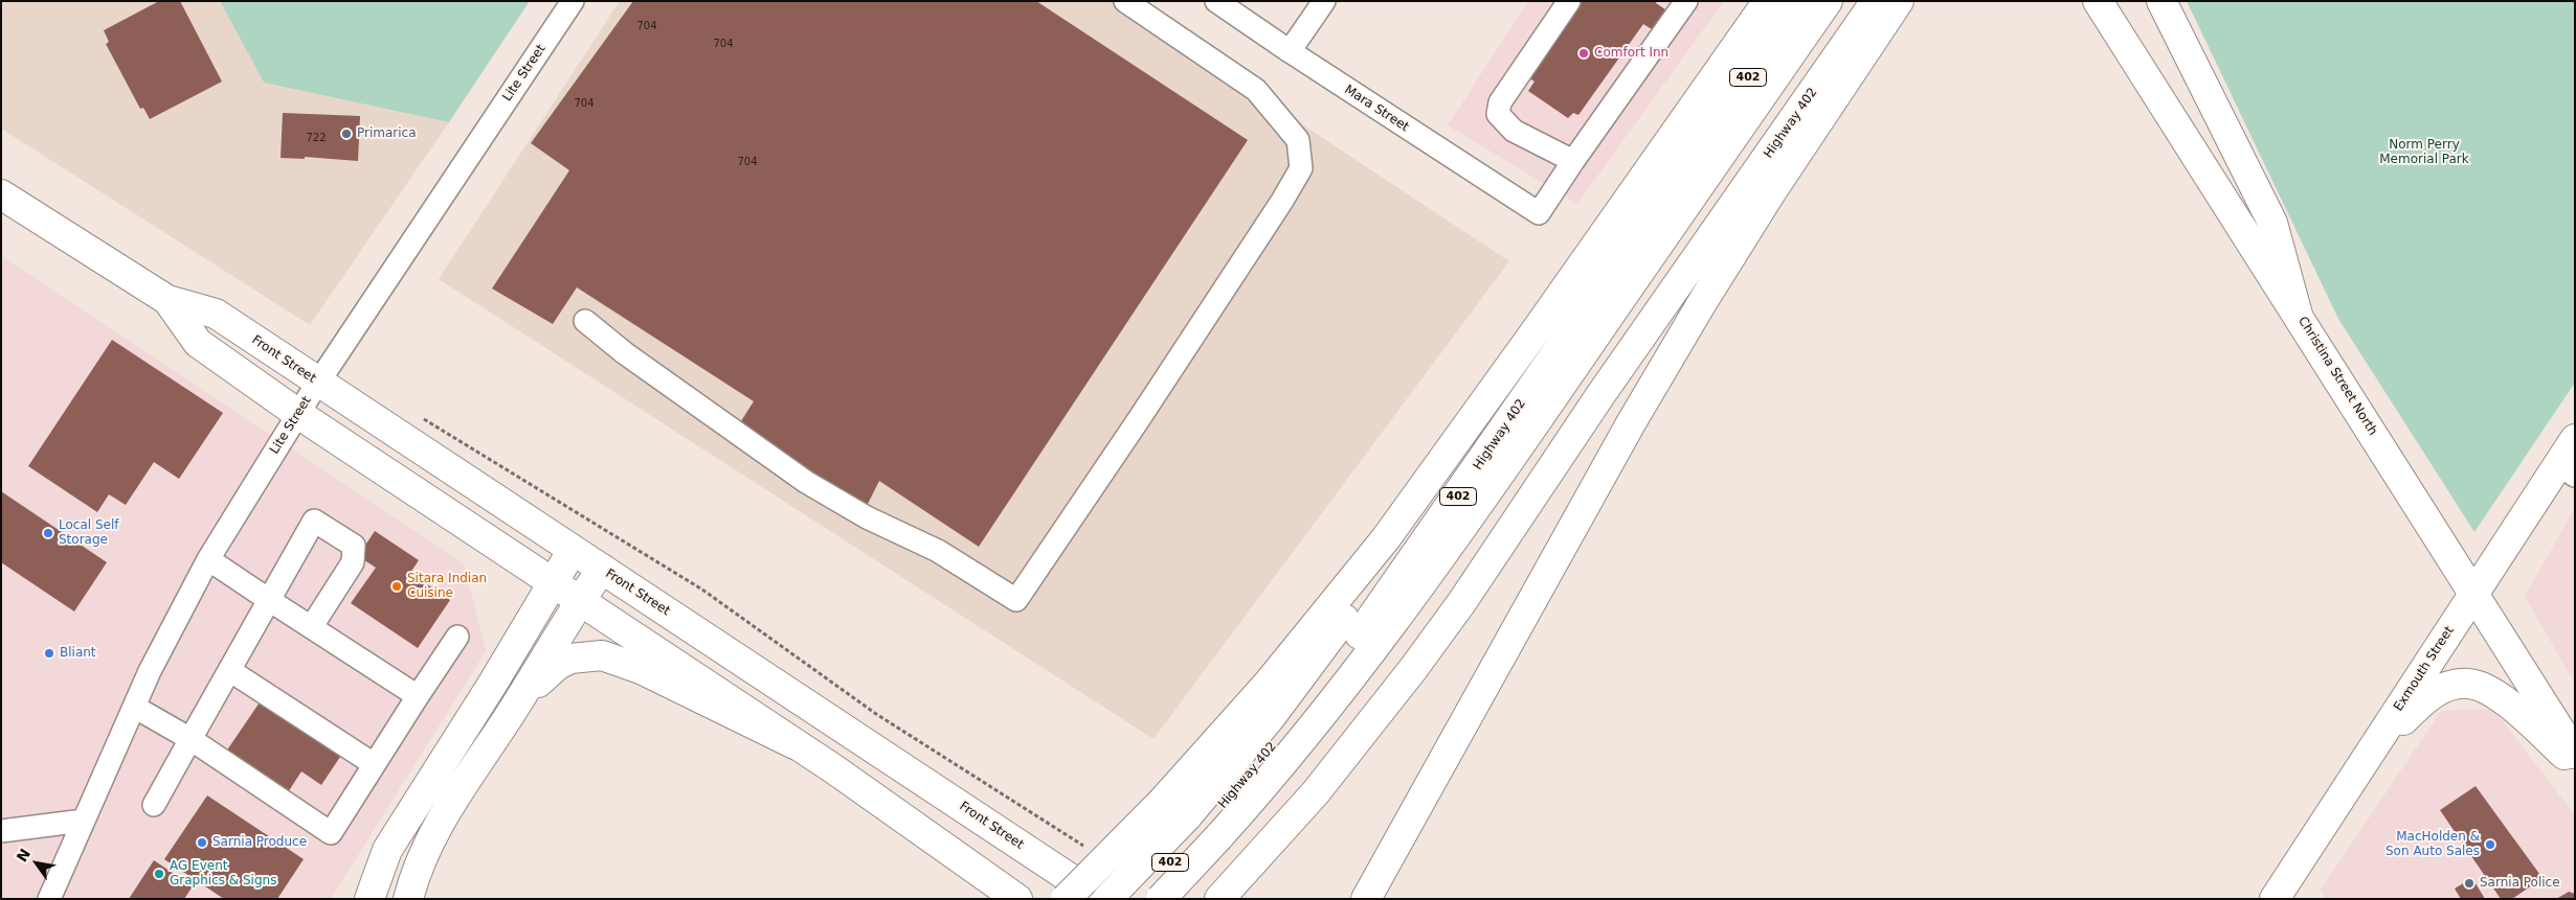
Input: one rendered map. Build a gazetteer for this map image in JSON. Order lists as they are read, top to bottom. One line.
{"streets":{"main road":["402","Highway 402","Front Street","Christina Street North","Exmouth Street"],"street":["Lite Street","Mara Street"]},"crossings":[["Lite Street","Front Street"],["Christina Street North","Exmouth Street"]],"parks":["Norm Perry Memorial Park"],"places":["Comfort Inn","Primarica","Local Self Storage","Sitara Indian Cuisine","Bliant","Sarnia Produce","MacHolden & Son Auto Sales","AG Event Graphics & Signs","Sarnia Police"],"house_numbers":["704","704","704","722","704"],"north":"top left"}
